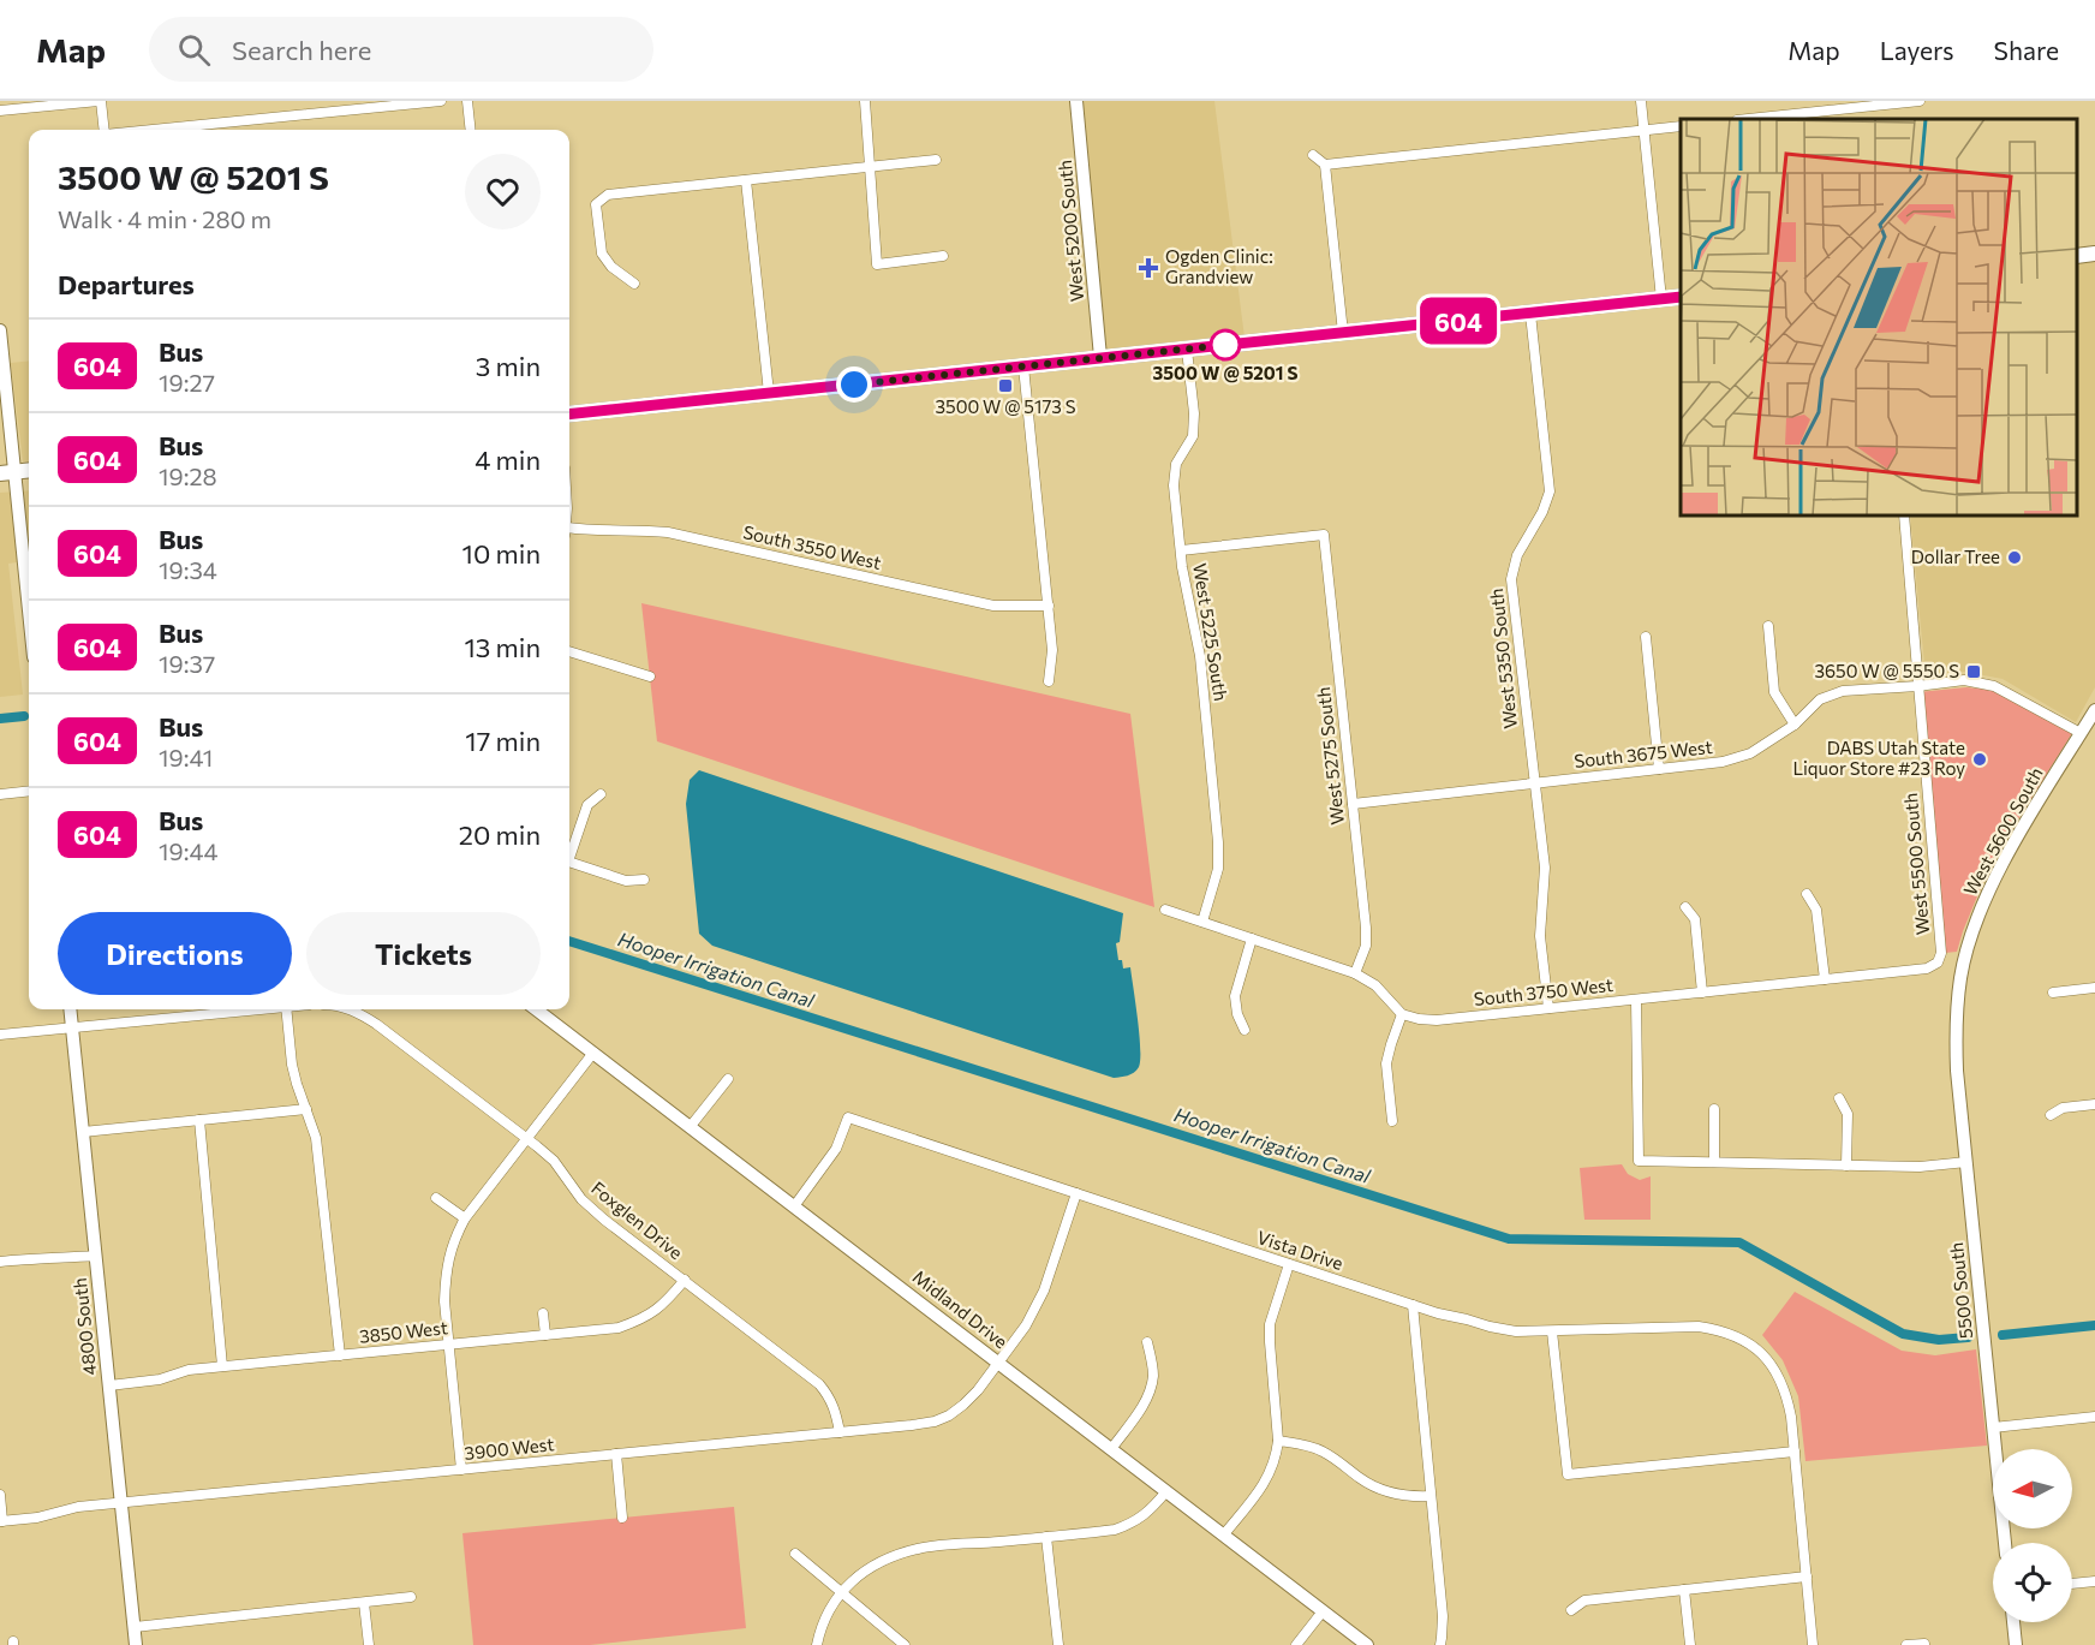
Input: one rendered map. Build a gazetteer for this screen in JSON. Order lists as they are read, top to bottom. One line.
{"streets":{"street":["West 5200 South","South 3550 West","West 5225 South","West 5350 South","South 3675 West","West 5275 South","West 5600 South","West 5500 South","South 3750 West","Foxglen Drive","Vista Drive","5500 South","Midland Drive","4800 South","3850 West","3900 West"]},"crossings":[["West 5225 South","West 5275 South"],["West 5350 South","South 3675 West"],["West 5350 South","South 3750 West"],["South 3675 West","West 5275 South"],["South 3675 West","West 5600 South"],["South 3675 West","West 5500 South"],["West 5600 South","5500 South"],["West 5500 South","South 3750 West"],["Foxglen Drive","3850 West"],["Foxglen Drive","3900 West"],["Vista Drive","Midland Drive"],["Vista Drive","3900 West"],["Midland Drive","3900 West"],["4800 South","3850 West"],["4800 South","3900 West"]],"water":["Hooper Irrigation Canal"],"places":{"health":["Ogden Clinic: Grandview"],"other":["3500 W @ 5201 S","Dollar Tree","DABS Utah State Liquor Store #23 Roy"],"transit":["3500 W @ 5173 S","3650 W @ 5550 S"]},"lines":["bus line 604"],"north":"left","page":{"header":"Map","search":"Search here","nav":["Map","Layers","Share"],"on_map":"604","heading":[["3500 W @ 5201 S","Walk · 4 min · 280 m"],"Departures"],"list":[{"mark":"604","name":"Bus","note":"19:27","value":"3 min"},{"mark":"604","name":"Bus","note":"19:28","value":"4 min"},{"mark":"604","name":"Bus","note":"19:34","value":"10 min"},{"mark":"604","name":"Bus","note":"19:37","value":"13 min"},{"mark":"604","name":"Bus","note":"19:41","value":"17 min"},{"mark":"604","name":"Bus","note":"19:44","value":"20 min"}],"buttons":["Directions","Tickets"]}}
